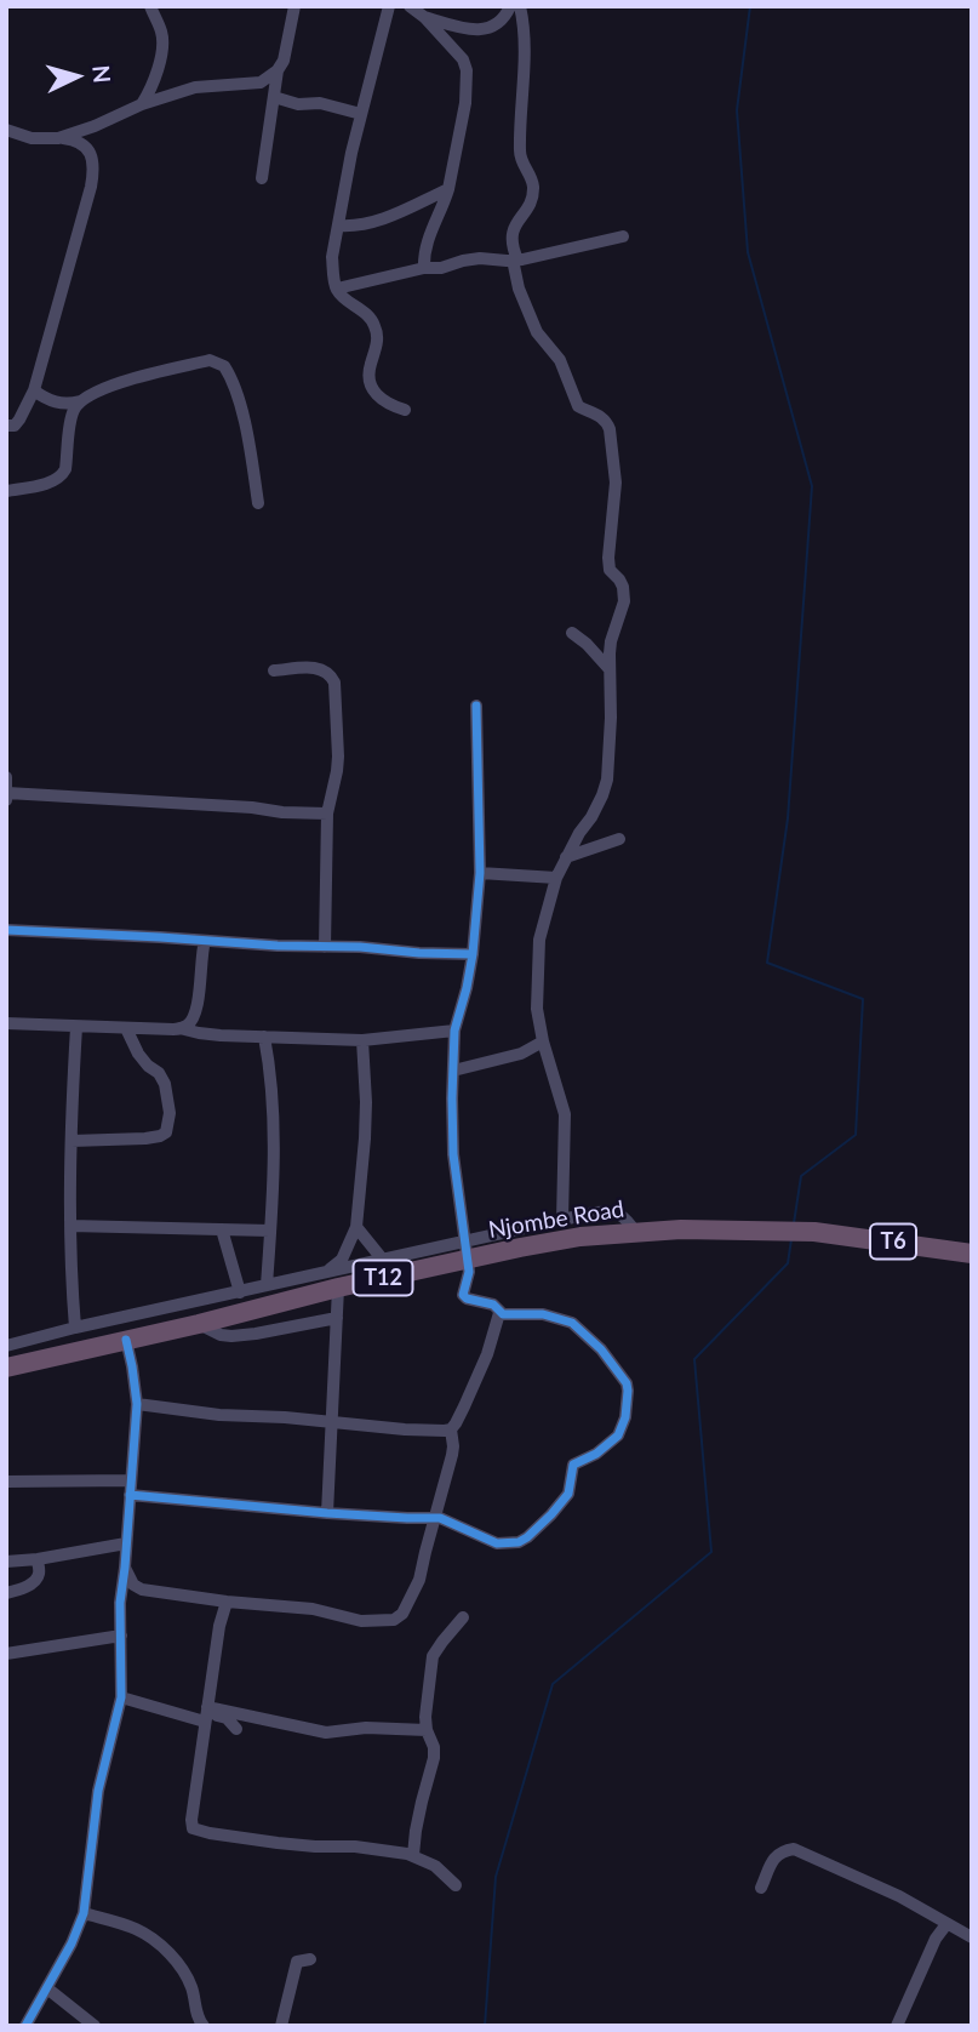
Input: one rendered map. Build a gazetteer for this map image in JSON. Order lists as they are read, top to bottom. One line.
{"streets":{"highway":["Njombe Road","T6","T12"]},"north":"right"}
